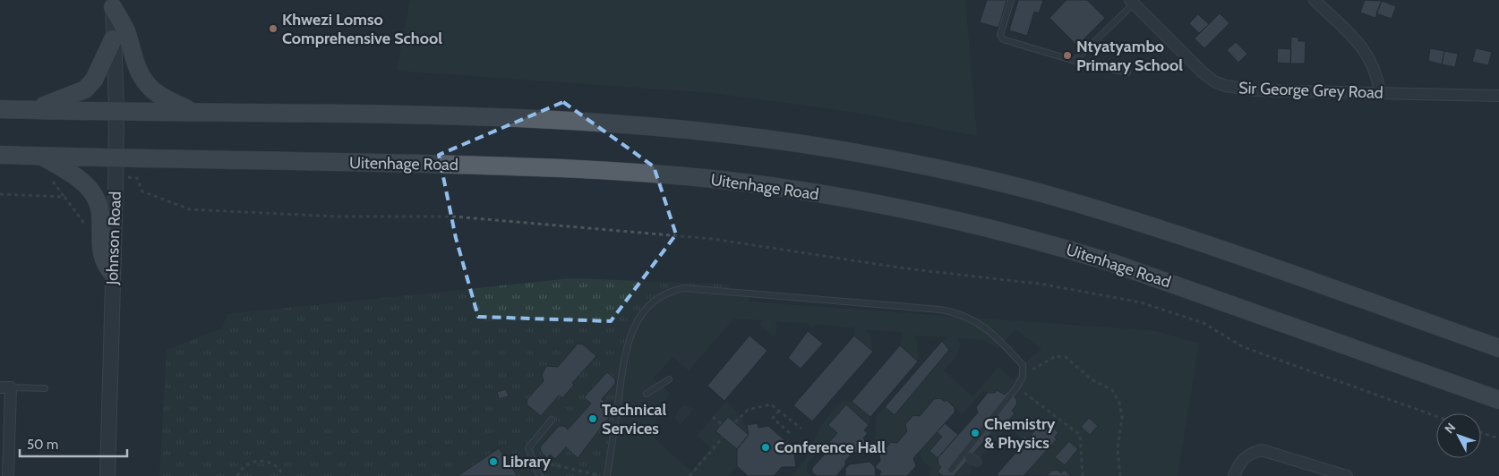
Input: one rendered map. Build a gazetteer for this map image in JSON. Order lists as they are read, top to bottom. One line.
{"streets":{"main road":["Uitenhage Road"],"street":["Sir George Grey Road","Johnson Road"]},"crossings":[["Uitenhage Road","Johnson Road"]],"places":["Khwezi Lomso Comprehensive School","Ntyatyambo Primary School","Technical Services","Chemistry & Physics","Conference Hall","Library"],"scale_bar":"50 m","north":"top left"}
